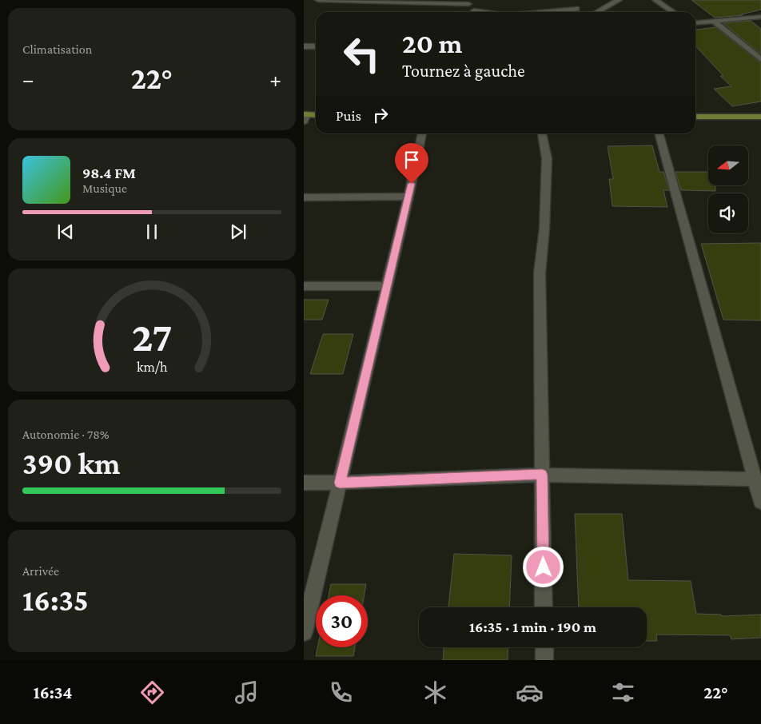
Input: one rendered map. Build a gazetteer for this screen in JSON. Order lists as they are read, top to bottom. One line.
{"north":"left","page":{"tile":["Climatisation",["Autonomie · 78%","390 km"],["Arrivée","16:35"]],"turn":["20 m","Tournez à gauche"],"heat":["−","22°","+"],"then":"Puis","song":["98.4 FM","Musique"],"limit":"30","trip":"16:35 · 1 min · 190 m","tabs":["16:34","22°"],"gauge":["27","km/h"]}}
